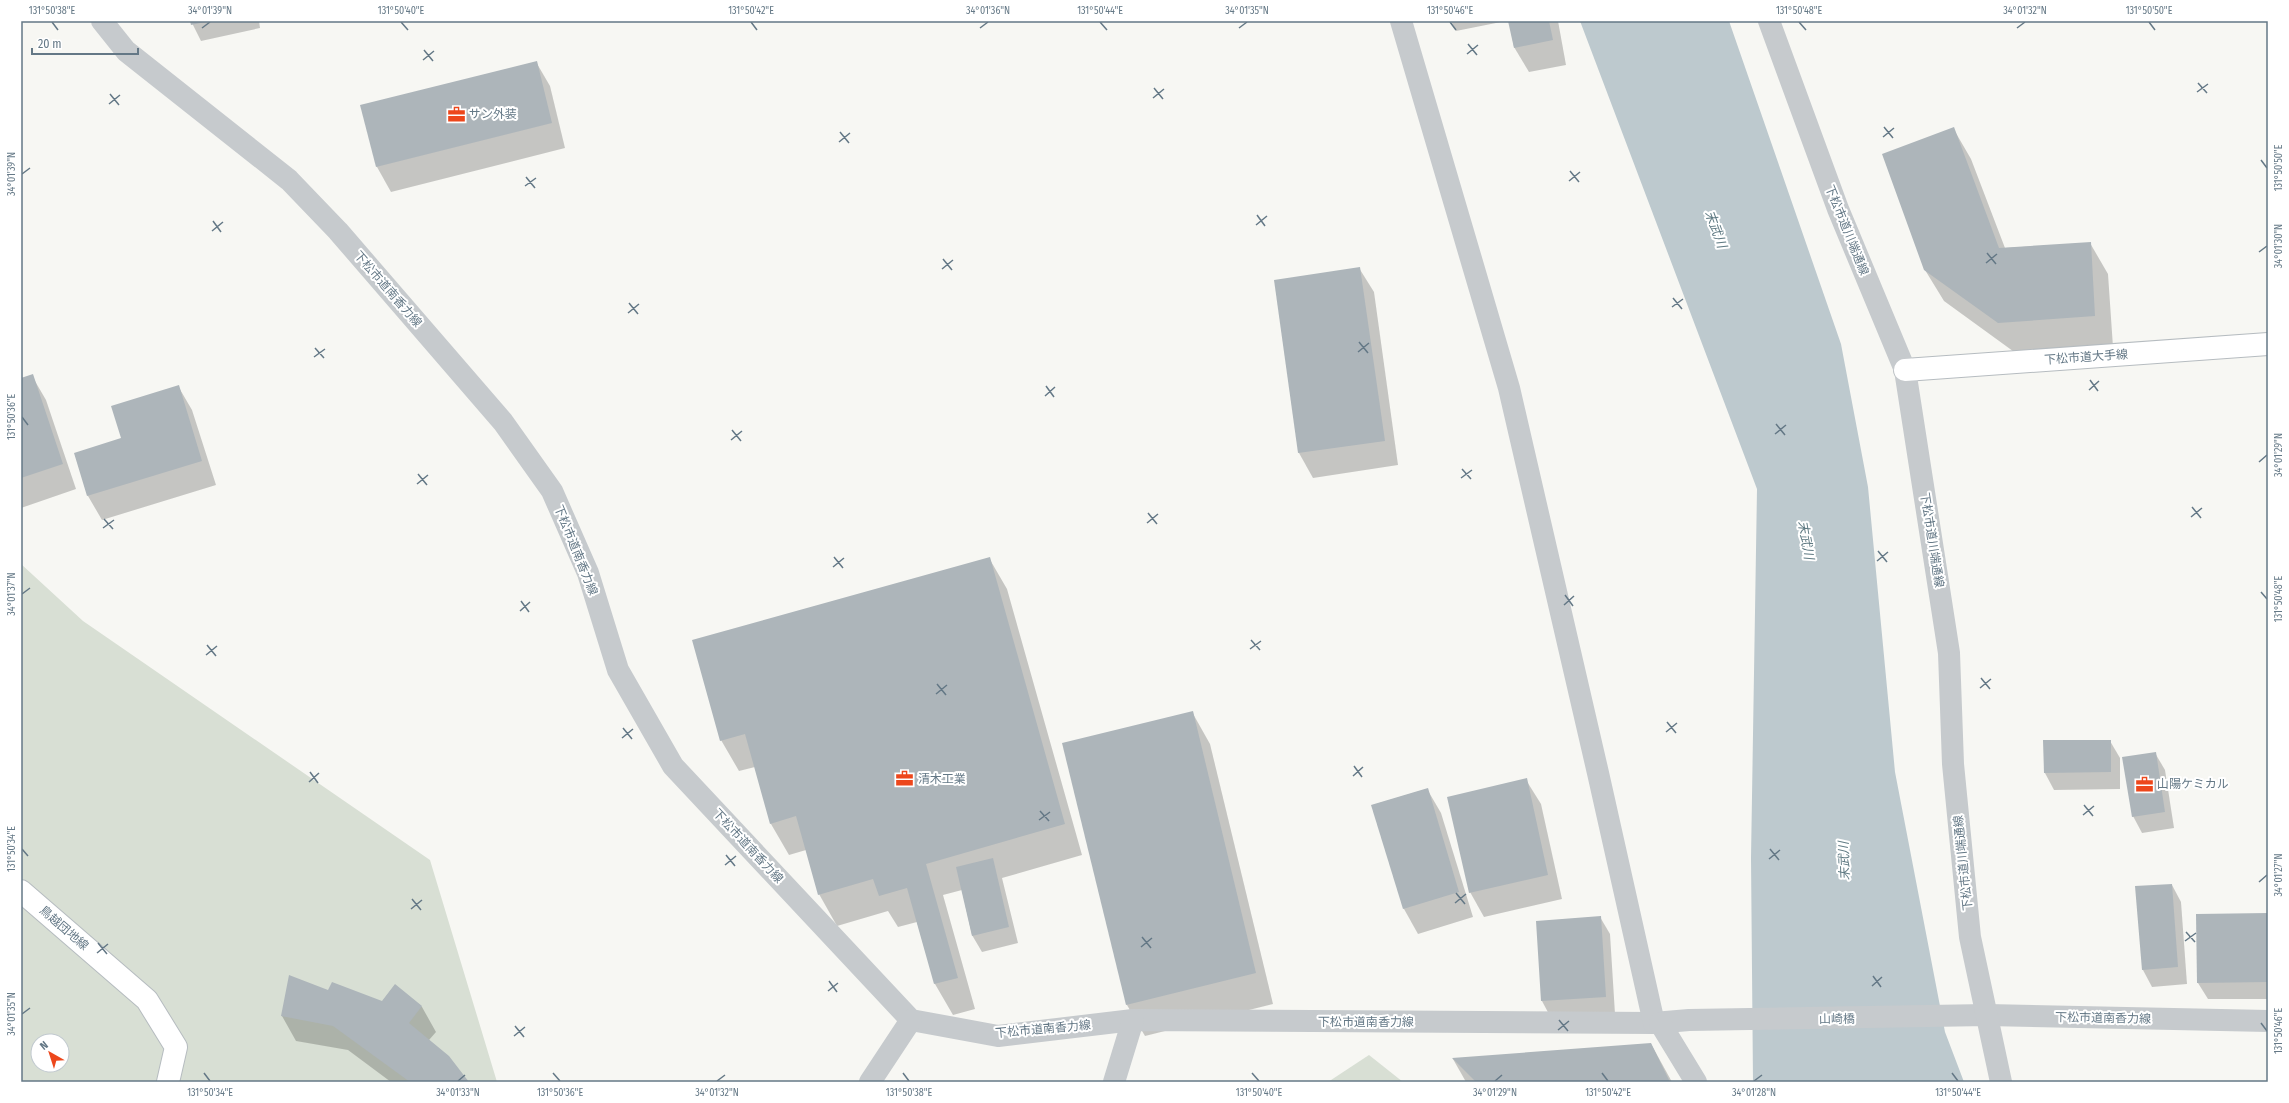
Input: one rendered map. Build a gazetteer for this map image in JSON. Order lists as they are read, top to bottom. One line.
{"streets":{"street":["下松市道川端通線","下松市道南香力線","下松市道大手線","鳥越団地線","山崎橋"]},"crossings":[["下松市道川端通線","下松市道南香力線"],["下松市道川端通線","下松市道大手線"],["下松市道南香力線","山崎橋"]],"water":["末武川"],"places":{"office":["サン外装","清木工業","山陽ケミカル"]},"scale_bar":"20 m","north":"top left","coordinates":["131°50'38\"E","34°01'39\"N","131°50'40\"E","131°50'42\"E","34°01'36\"N","131°50'44\"E","34°01'35\"N","131°50'46\"E","131°50'48\"E","34°01'32\"N","131°50'50\"E","34°01'30\"N","131°50'36\"E","34°01'29\"N","34°01'37\"N","131°50'34\"E","34°01'27\"N","34°01'33\"N","34°01'28\"N"]}
